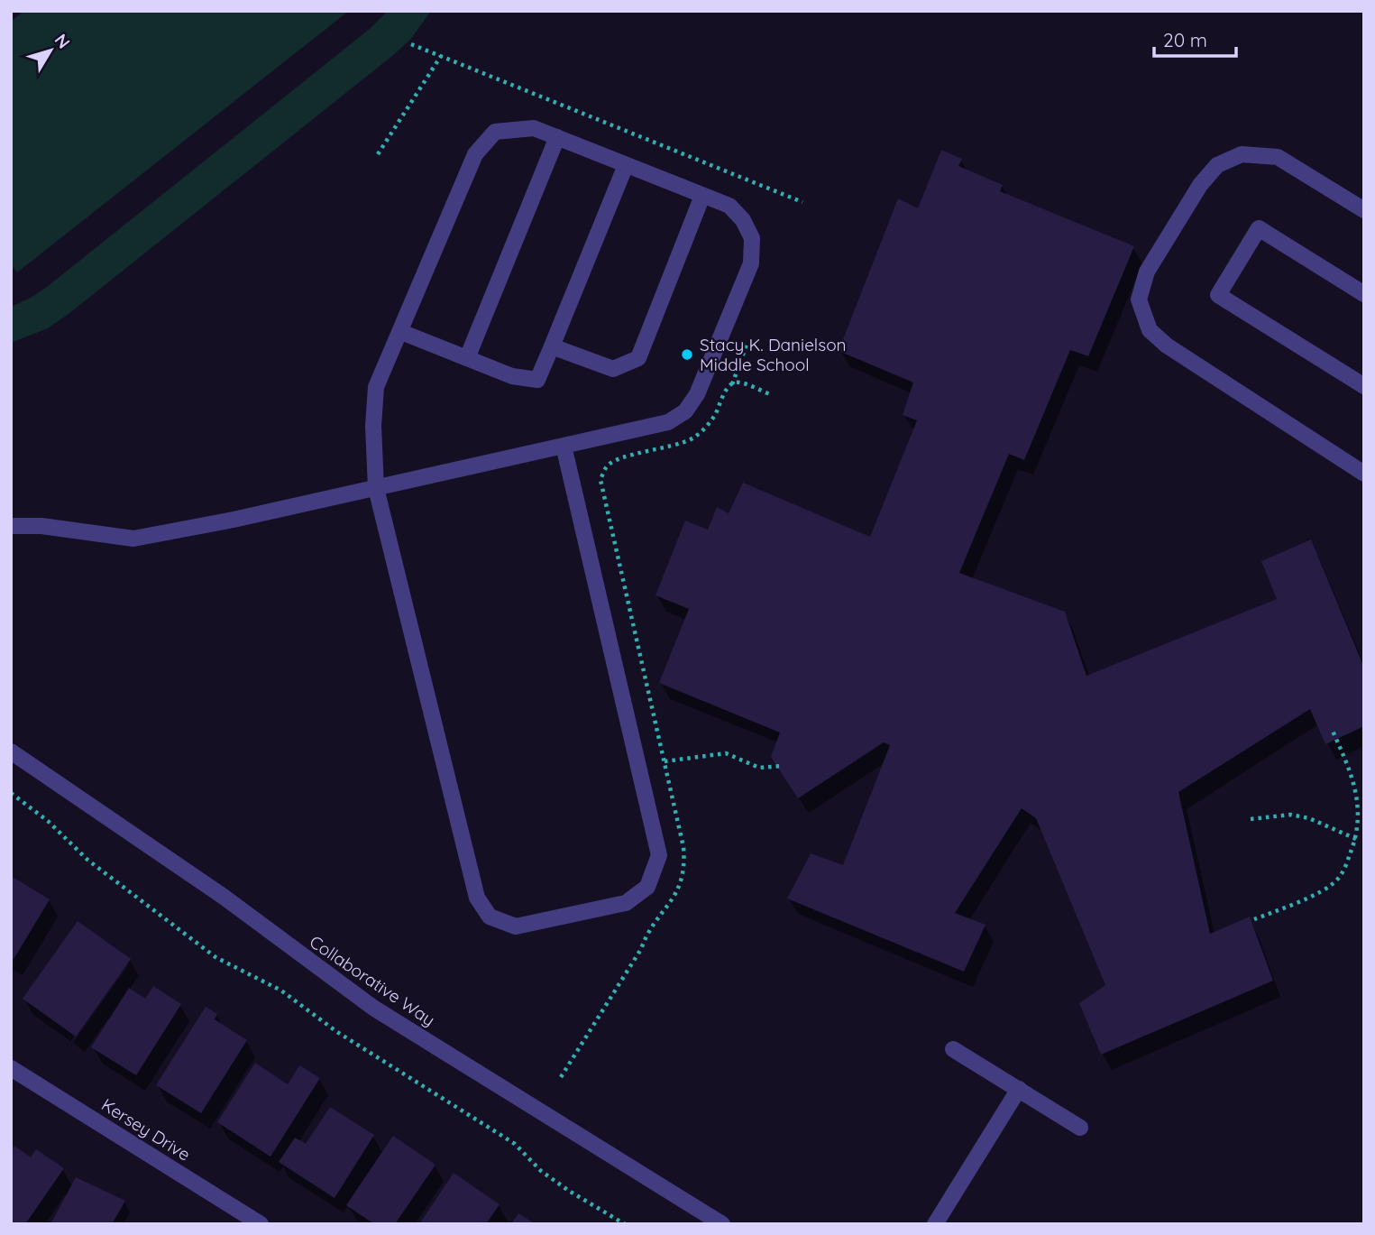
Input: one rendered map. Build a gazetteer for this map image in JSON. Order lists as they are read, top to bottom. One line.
{"streets":{"street":["Collaborative Way","Kersey Drive"]},"places":["Stacy K. Danielson Middle School"],"scale_bar":"20 m","north":"top right"}
